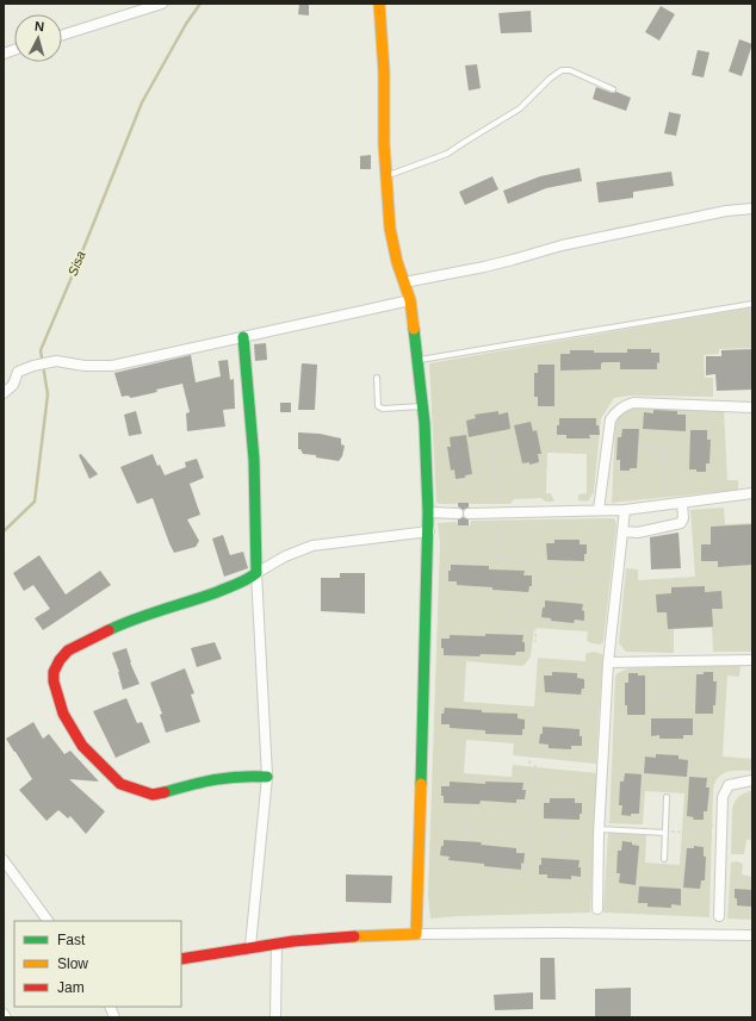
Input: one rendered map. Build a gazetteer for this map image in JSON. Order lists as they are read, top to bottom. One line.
{"water":["Sisa"],"legend":["Fast","Slow","Jam"],"north":"top"}
